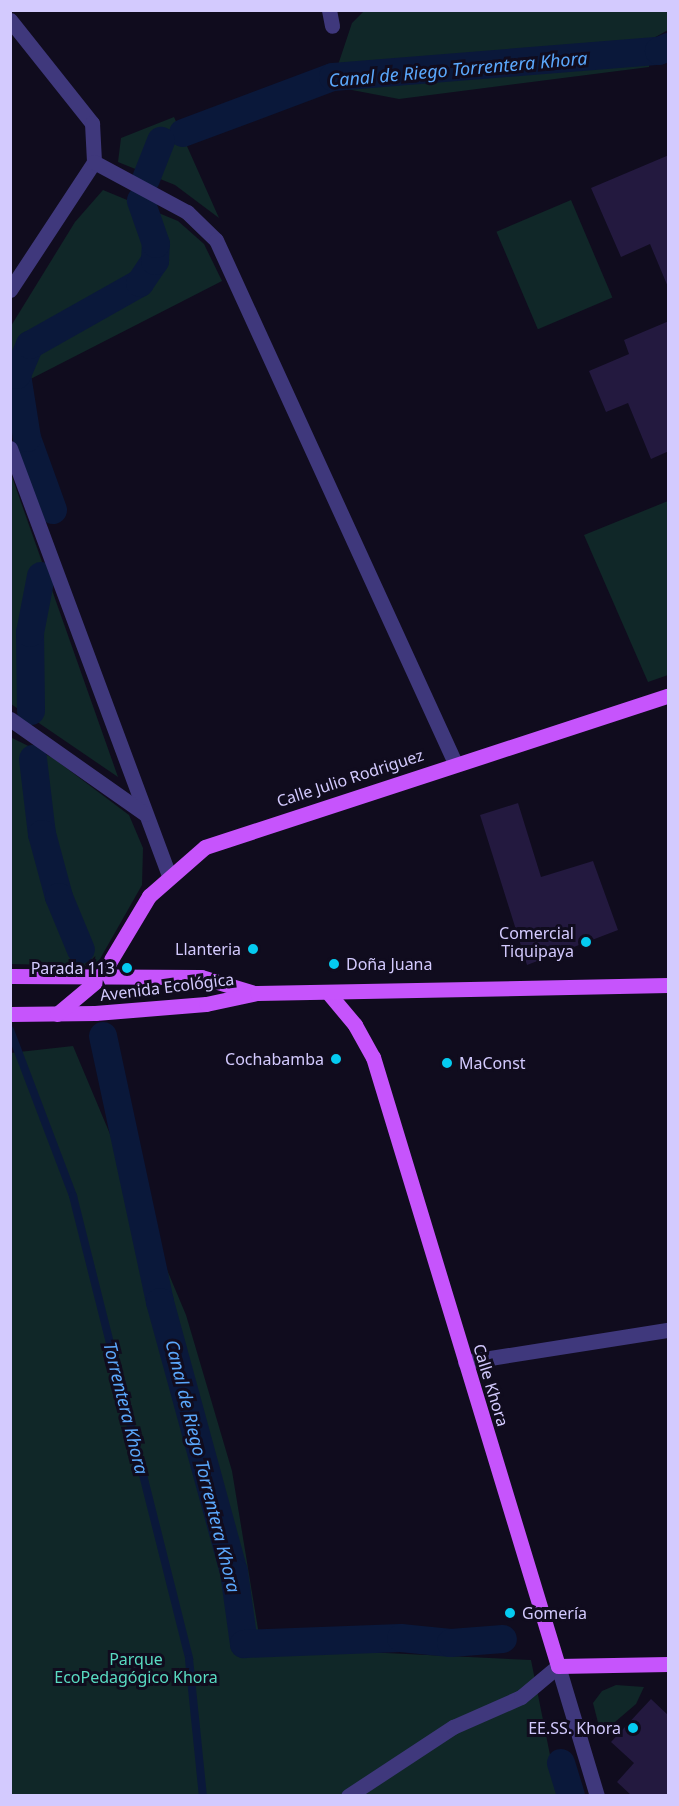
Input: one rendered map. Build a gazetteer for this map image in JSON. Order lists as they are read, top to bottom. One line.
{"streets":{"main road":["Calle Julio Rodriguez","Avenida Ecológica","Calle Khora"]},"crossings":[["Calle Julio Rodriguez","Avenida Ecológica"]],"water":["Canal de Riego Torrentera Khora","Torrentera Khora"],"parks":["Parque EcoPedagógico Khora"],"places":["Comercial Tiquipaya","Llanteria","Doña Juana","Parada 113","Cochabamba","MaConst","Gomería","EE.SS. Khora"]}
